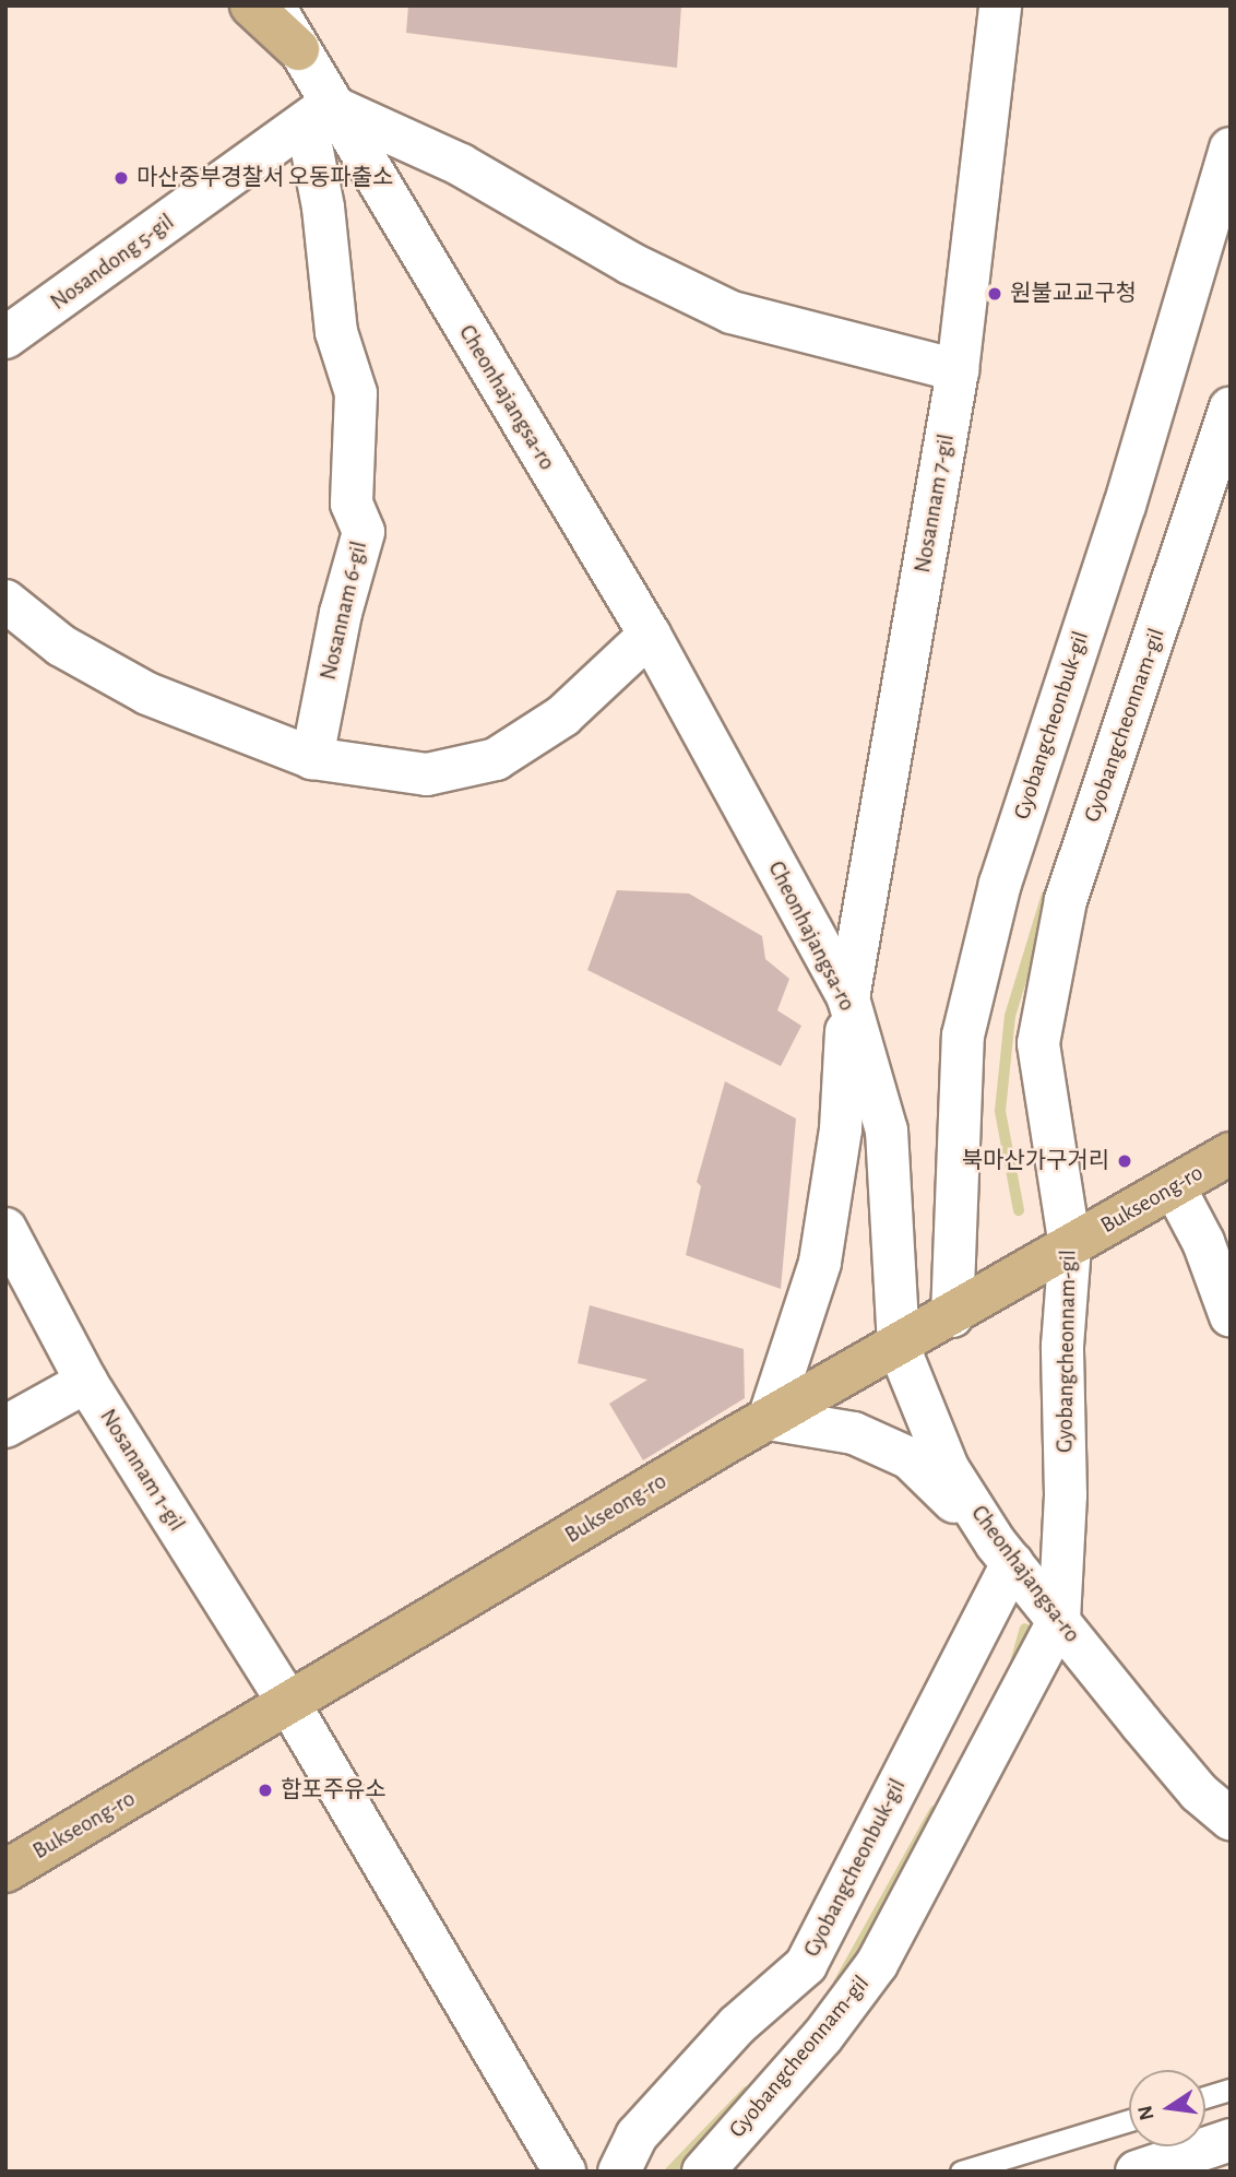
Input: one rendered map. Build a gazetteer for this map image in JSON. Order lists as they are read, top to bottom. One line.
{"streets":{"main road":["Bukseong-ro"],"street":["Nosandong 5-gil","Cheonhajangsa-ro","Nosannam 7-gil","Nosannam 6-gil","Gyobangcheonbuk-gil","Gyobangcheonnam-gil","Nosannam 1-gil"]},"crossings":[["Nosandong 5-gil","Cheonhajangsa-ro"],["Nosandong 5-gil","Nosannam 6-gil"],["Cheonhajangsa-ro","Nosannam 7-gil"],["Cheonhajangsa-ro","Nosannam 6-gil"],["Cheonhajangsa-ro","Gyobangcheonbuk-gil"],["Cheonhajangsa-ro","Gyobangcheonnam-gil"],["Cheonhajangsa-ro","Bukseong-ro"],["Nosannam 7-gil","Bukseong-ro"],["Gyobangcheonbuk-gil","Bukseong-ro"],["Gyobangcheonnam-gil","Bukseong-ro"],["Bukseong-ro","Nosannam 1-gil"]],"places":["마산중부경찰서 오동파출소","원불교교구청","북마산가구거리","합포주유소"],"north":"left"}
